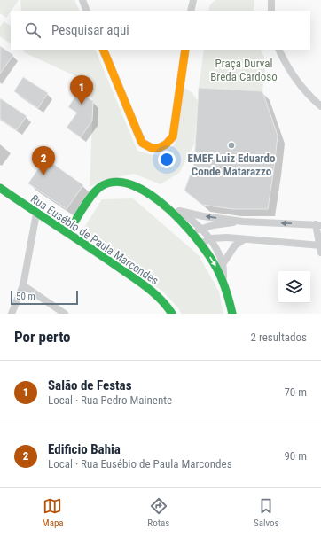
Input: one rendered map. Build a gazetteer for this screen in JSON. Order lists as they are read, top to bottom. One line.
{"streets":{"street":["Rua Eusébio de Paula Marcondes"]},"parks":["Praça Durval Breda Cardoso"],"places":["EMEF Luiz Eduardo Conde Matarazzo"],"scale_bar":"50 m","page":{"search":"Pesquisar aqui","pins":["1","2"],"scale":"50 m","heading":["Por perto","2 resultados"],"list":[{"mark":"1","name":"Salão de Festas","note":"Local · Rua Pedro Mainente","value":"70 m"},{"mark":"2","name":"Edificio Bahia","note":"Local · Rua Eusébio de Paula Marcondes","value":"90 m"}],"nav":["Mapa","Rotas","Salvos"]}}
